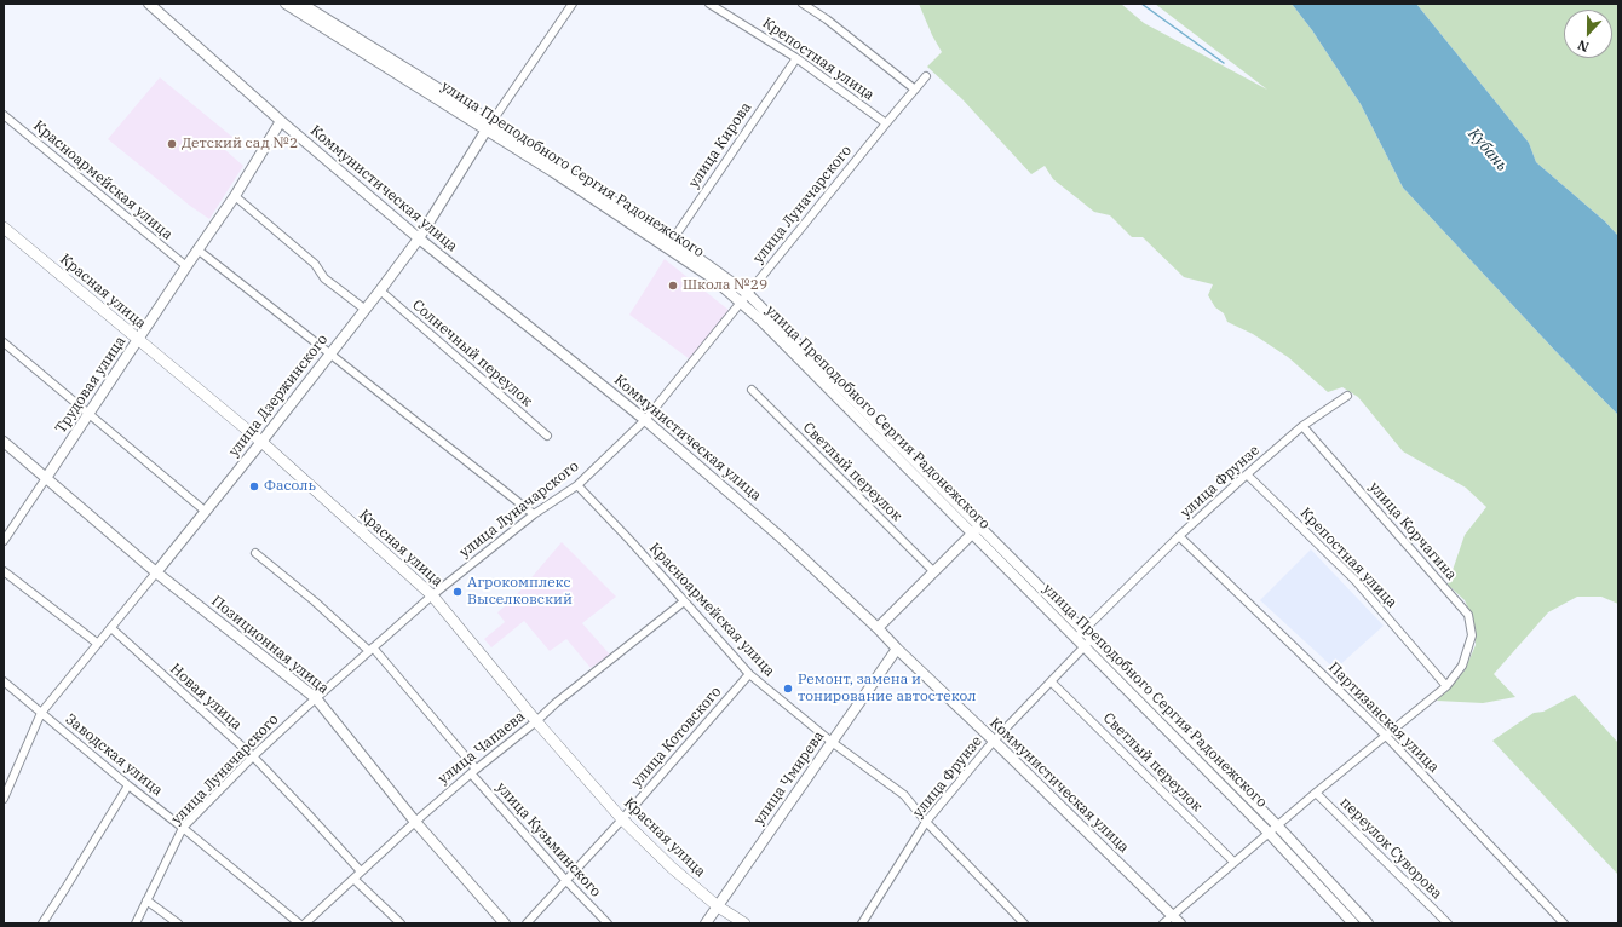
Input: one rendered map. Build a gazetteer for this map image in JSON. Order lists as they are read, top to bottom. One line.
{"streets":{"main road":["Красная улица"],"street":["Крепостная улица","улица Кирова","улица Преподобного Сергия Радонежского","Красноармейская улица","Коммунистическая улица","улица Луначарского","Солнечный переулок","Трудовая улица","улица Дзержинского","Светлый переулок","улица Фрунзе","улица Корчагина","Позиционная улица","Новая улица","Партизанская улица","улица Котовского","улица Чапаева","Заводская улица","улица Чмирева","улица Кузьминского","переулок Суворова"]},"crossings":[["Крепостная улица","улица Кирова"],["Крепостная улица","улица Луначарского"],["Крепостная улица","улица Фрунзе"],["Крепостная улица","улица Корчагина"],["улица Кирова","улица Преподобного Сергия Радонежского"],["улица Преподобного Сергия Радонежского","улица Луначарского"],["улица Преподобного Сергия Радонежского","улица Дзержинского"],["улица Преподобного Сергия Радонежского","улица Фрунзе"],["улица Преподобного Сергия Радонежского","улица Корчагина"],["Красноармейская улица","улица Луначарского"],["Красноармейская улица","Трудовая улица"],["Красноармейская улица","улица Фрунзе"],["Красноармейская улица","улица Котовского"],["Красноармейская улица","улица Чапаева"],["Красноармейская улица","улица Чмирева"],["Коммунистическая улица","улица Луначарского"],["Коммунистическая улица","Трудовая улица"],["Коммунистическая улица","улица Дзержинского"],["Коммунистическая улица","улица Фрунзе"],["Коммунистическая улица","улица Корчагина"],["Коммунистическая улица","улица Чмирева"],["улица Луначарского","Красная улица"],["улица Луначарского","Позиционная улица"],["улица Луначарского","Новая улица"],["улица Луначарского","Заводская улица"],["улица Луначарского","улица Кузьминского"],["Красная улица","Трудовая улица"],["Красная улица","улица Дзержинского"],["Красная улица","улица Котовского"],["Красная улица","улица Чапаева"],["Красная улица","улица Чмирева"],["Солнечный переулок","улица Дзержинского"],["Трудовая улица","Позиционная улица"],["улица Дзержинского","Позиционная улица"],["улица Дзержинского","Новая улица"],["улица Дзержинского","Заводская улица"],["Светлый переулок","улица Фрунзе"],["Светлый переулок","улица Корчагина"],["улица Фрунзе","улица Корчагина"],["улица Фрунзе","Партизанская улица"],["улица Корчагина","Партизанская улица"],["улица Корчагина","переулок Суворова"],["Позиционная улица","улица Чапаева"],["Новая улица","улица Чапаева"],["улица Котовского","улица Кузьминского"],["улица Чапаева","улица Кузьминского"]],"water":["Кубань"],"places":["Детский сад №2","Школа №29","Фасоль","Агрокомплекс Выселковский","Ремонт, замена и тонирование автостекол"],"north":"bottom"}
